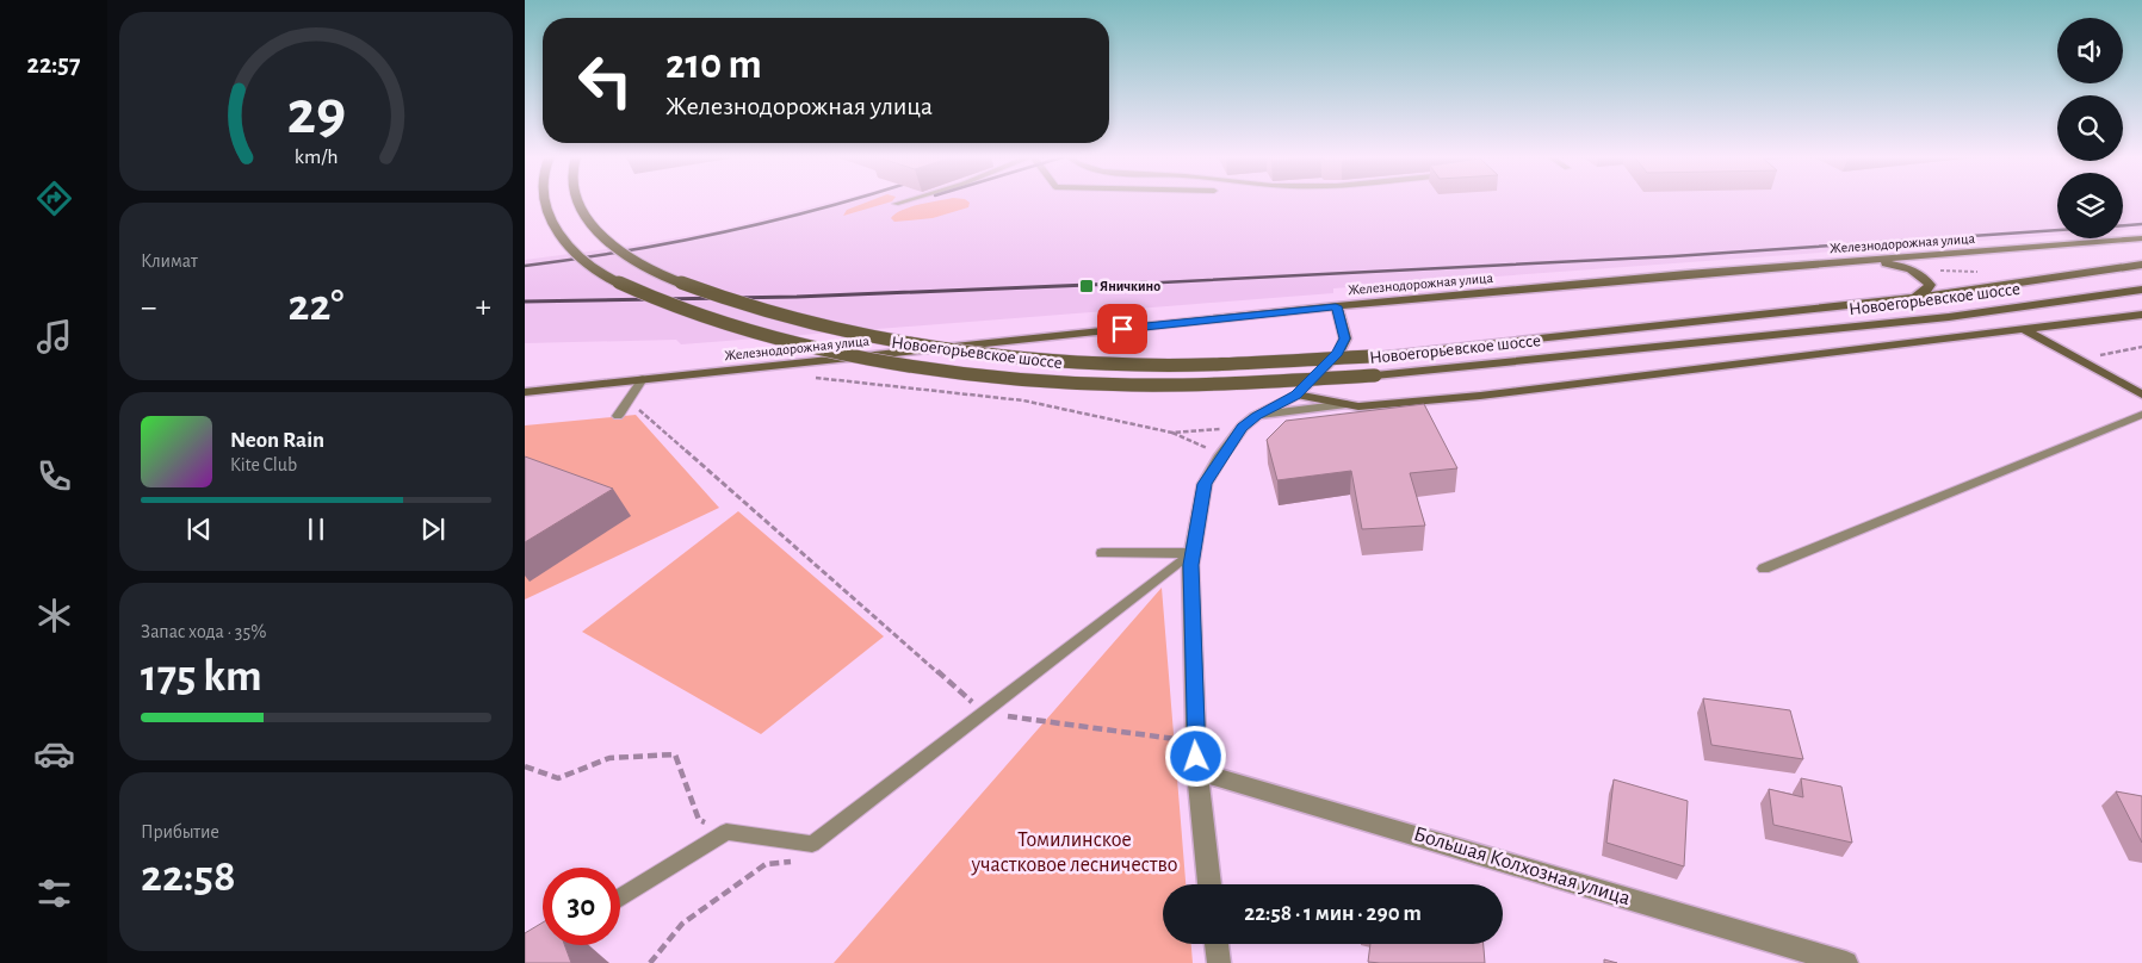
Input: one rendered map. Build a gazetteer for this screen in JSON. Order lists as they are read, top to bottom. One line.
{"streets":{"main road":["Железнодорожная улица","Новоегорьевское шоссе"],"street":["Большая Колхозная улица"]},"parks":["Томилинское участковое лесничество"],"places":{"transit":["Яничкино"]},"page":{"tabs":"22:57","turn":["210 m","Железнодорожная улица"],"tile":["Климат",["Запас хода · 35%","175 km"],["Прибытие","22:58"]],"heat":["−","22°","+"],"song":["Neon Rain","Kite Club"],"limit":"30","trip":"22:58 · 1 мин · 290 m","gauge":["29","km/h"]}}
